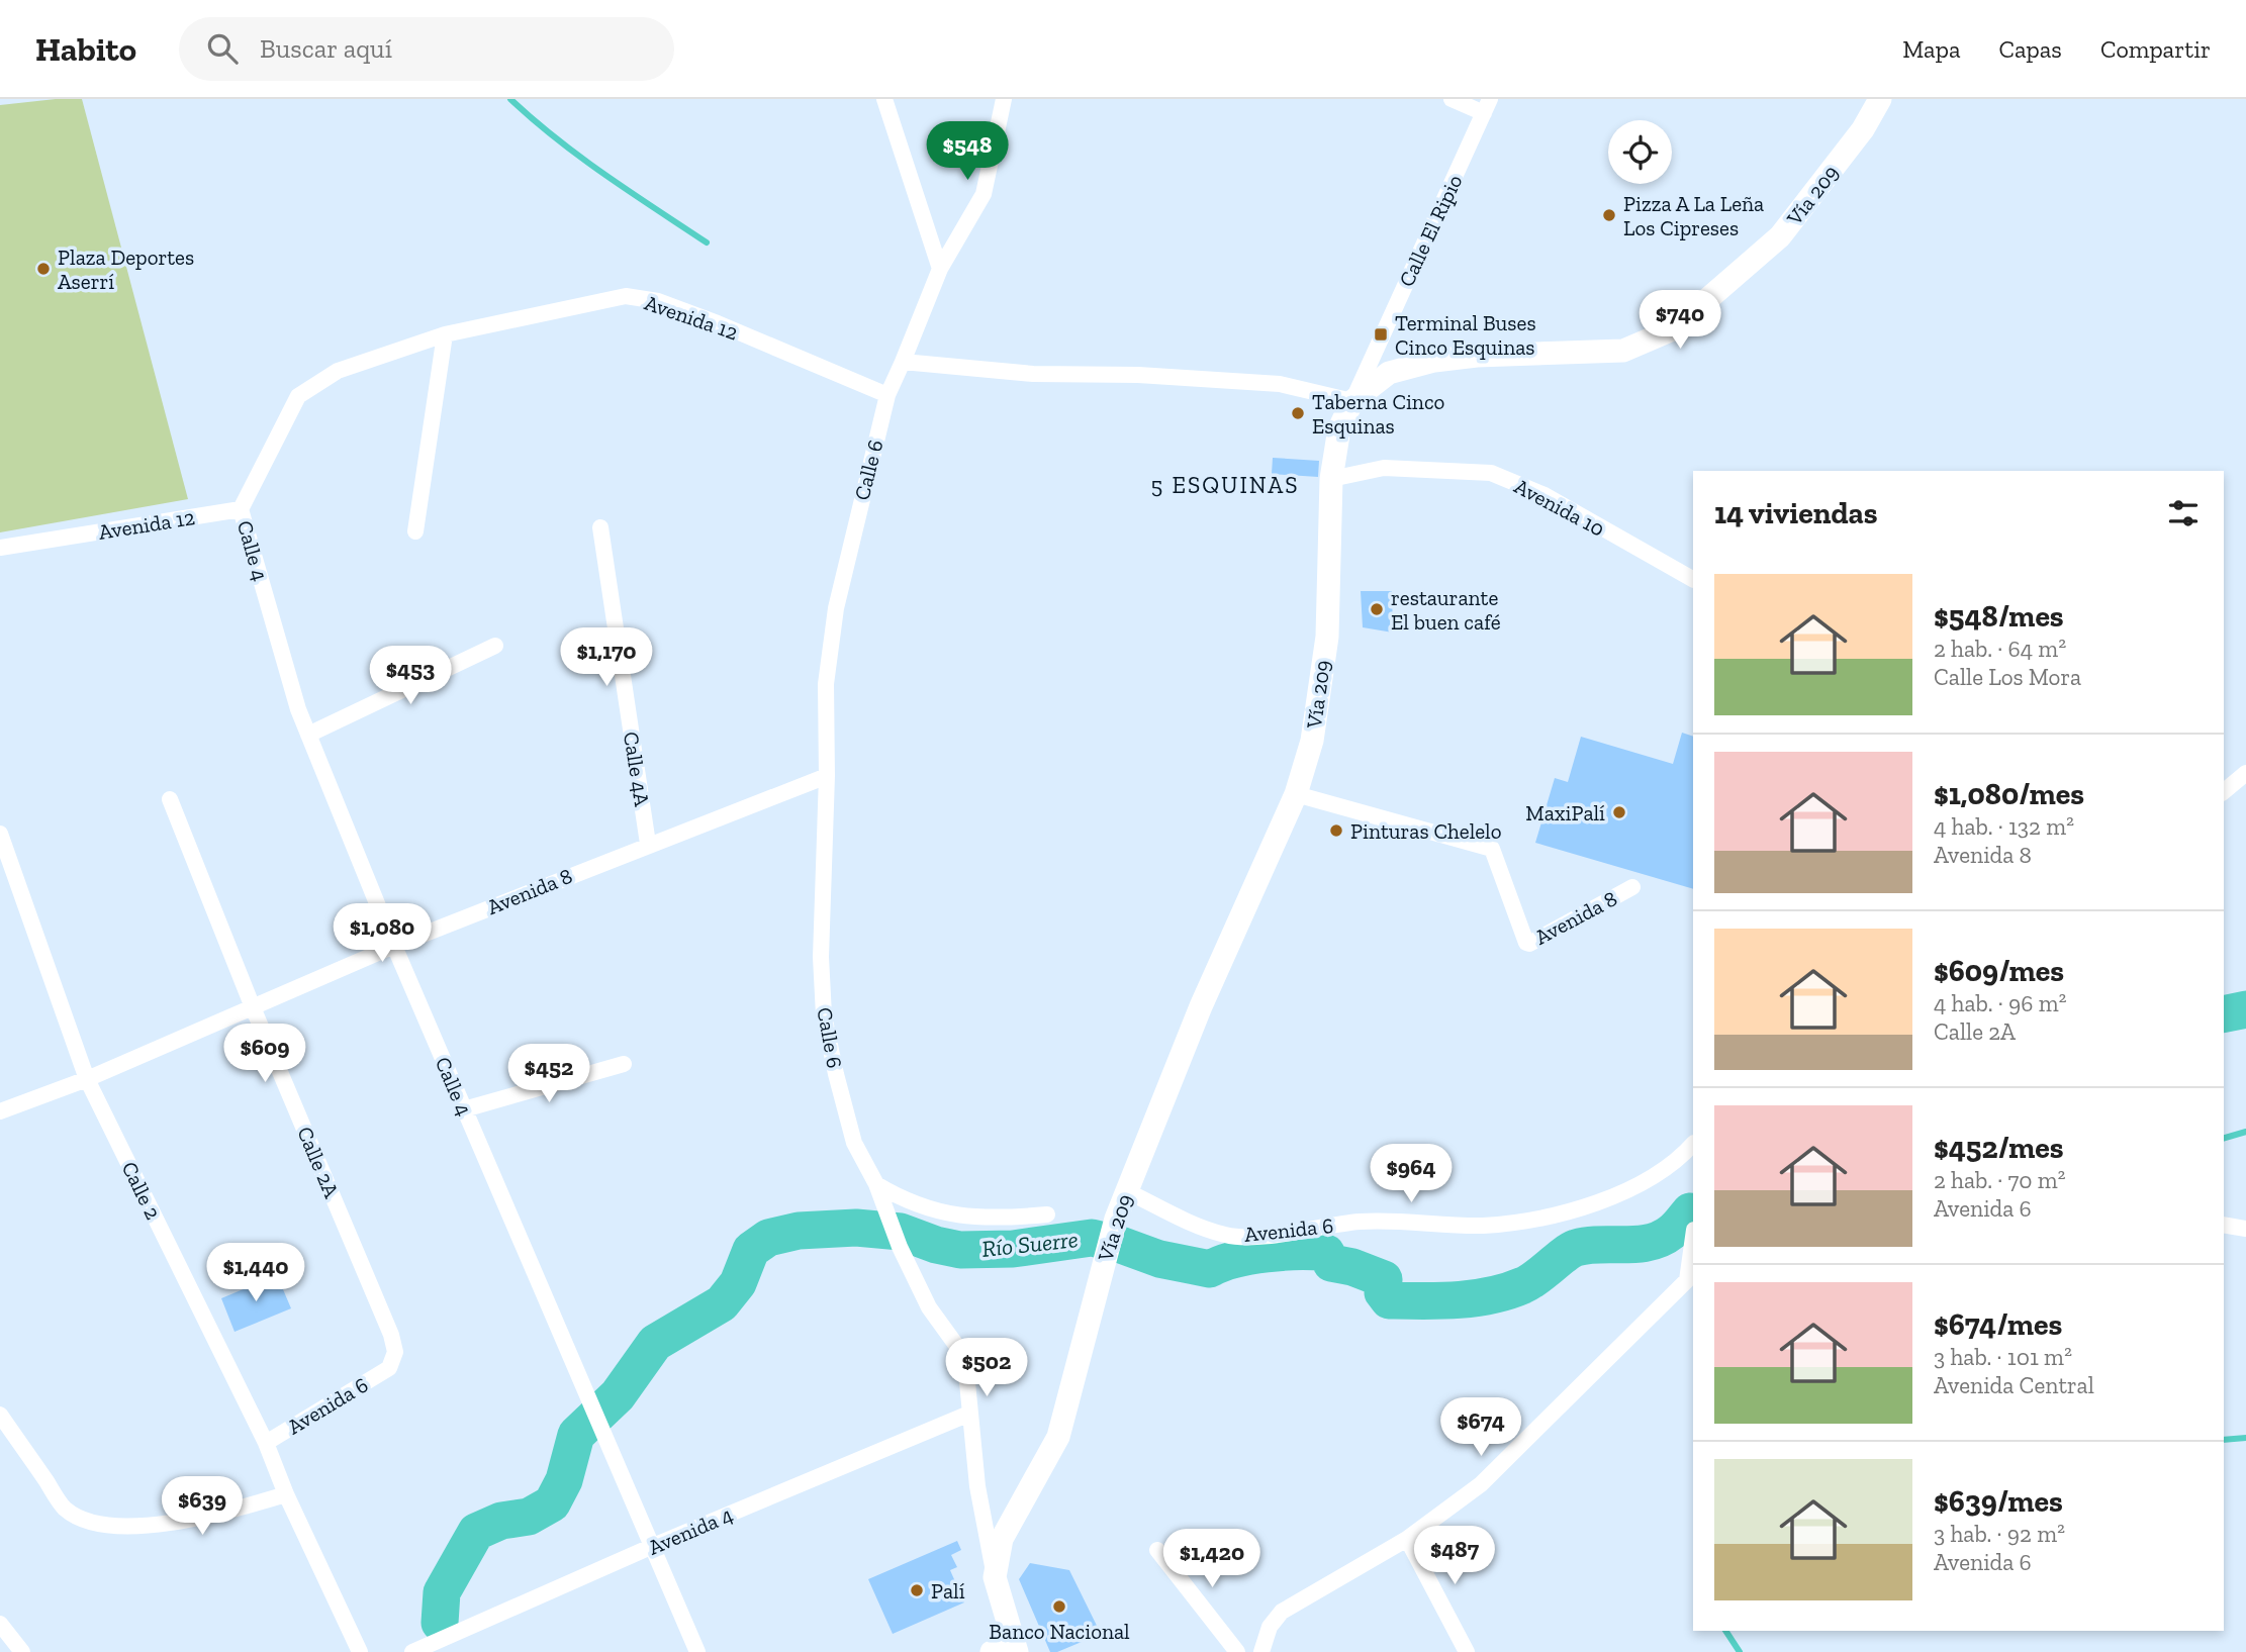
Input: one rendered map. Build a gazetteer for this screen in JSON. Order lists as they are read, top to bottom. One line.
{"streets":{"main road":["Vía 209","Calle 6"],"street":["Calle El Ripio","Avenida 12","Avenida 10","Calle 4","Calle 4A","Avenida 8","Calle 2A","Calle 2","Avenida 6","Avenida 4"]},"crossings":[["Vía 209","Calle El Ripio"],["Vía 209","Calle 6"],["Vía 209","Avenida 10"],["Vía 209","Avenida 8"],["Vía 209","Avenida 6"],["Avenida 12","Calle 6"],["Avenida 12","Calle 4"],["Calle 6","Avenida 8"],["Calle 6","Avenida 4"],["Calle 4","Avenida 8"],["Calle 4","Avenida 4"],["Calle 4A","Avenida 8"],["Avenida 8","Calle 2A"],["Avenida 8","Calle 2"],["Calle 2A","Avenida 6"],["Calle 2","Avenida 6"]],"districts":["5 ESQUINAS"],"water":["Río Suerre"],"places":{"other":["Pizza A La Leña Los Cipreses","Plaza Deportes Aserrí","Taberna Cinco Esquinas","restaurante El buen café","MaxiPalí","Pinturas Chelelo","Palí","Banco Nacional"],"transit":["Terminal Buses Cinco Esquinas"]},"page":{"header":"Habito","search":"Buscar aquí","nav":["Mapa","Capas","Compartir"],"price":["$548","$740","$1,170","$453","$1,080","$609","$452","$964","$1,440","$502","$674","$639","$487","$1,420"],"heading":"14 viviendas","list":[{"name":"$548/mes","note":"2 hab. · 64 m² · Calle Los Mora"},{"name":"$1,080/mes","note":"4 hab. · 132 m² · Avenida 8"},{"name":"$609/mes","note":"4 hab. · 96 m² · Calle 2A"},{"name":"$452/mes","note":"2 hab. · 70 m² · Avenida 6"},{"name":"$674/mes","note":"3 hab. · 101 m² · Avenida Central"},{"name":"$639/mes","note":"3 hab. · 92 m² · Avenida 6"}]}}
